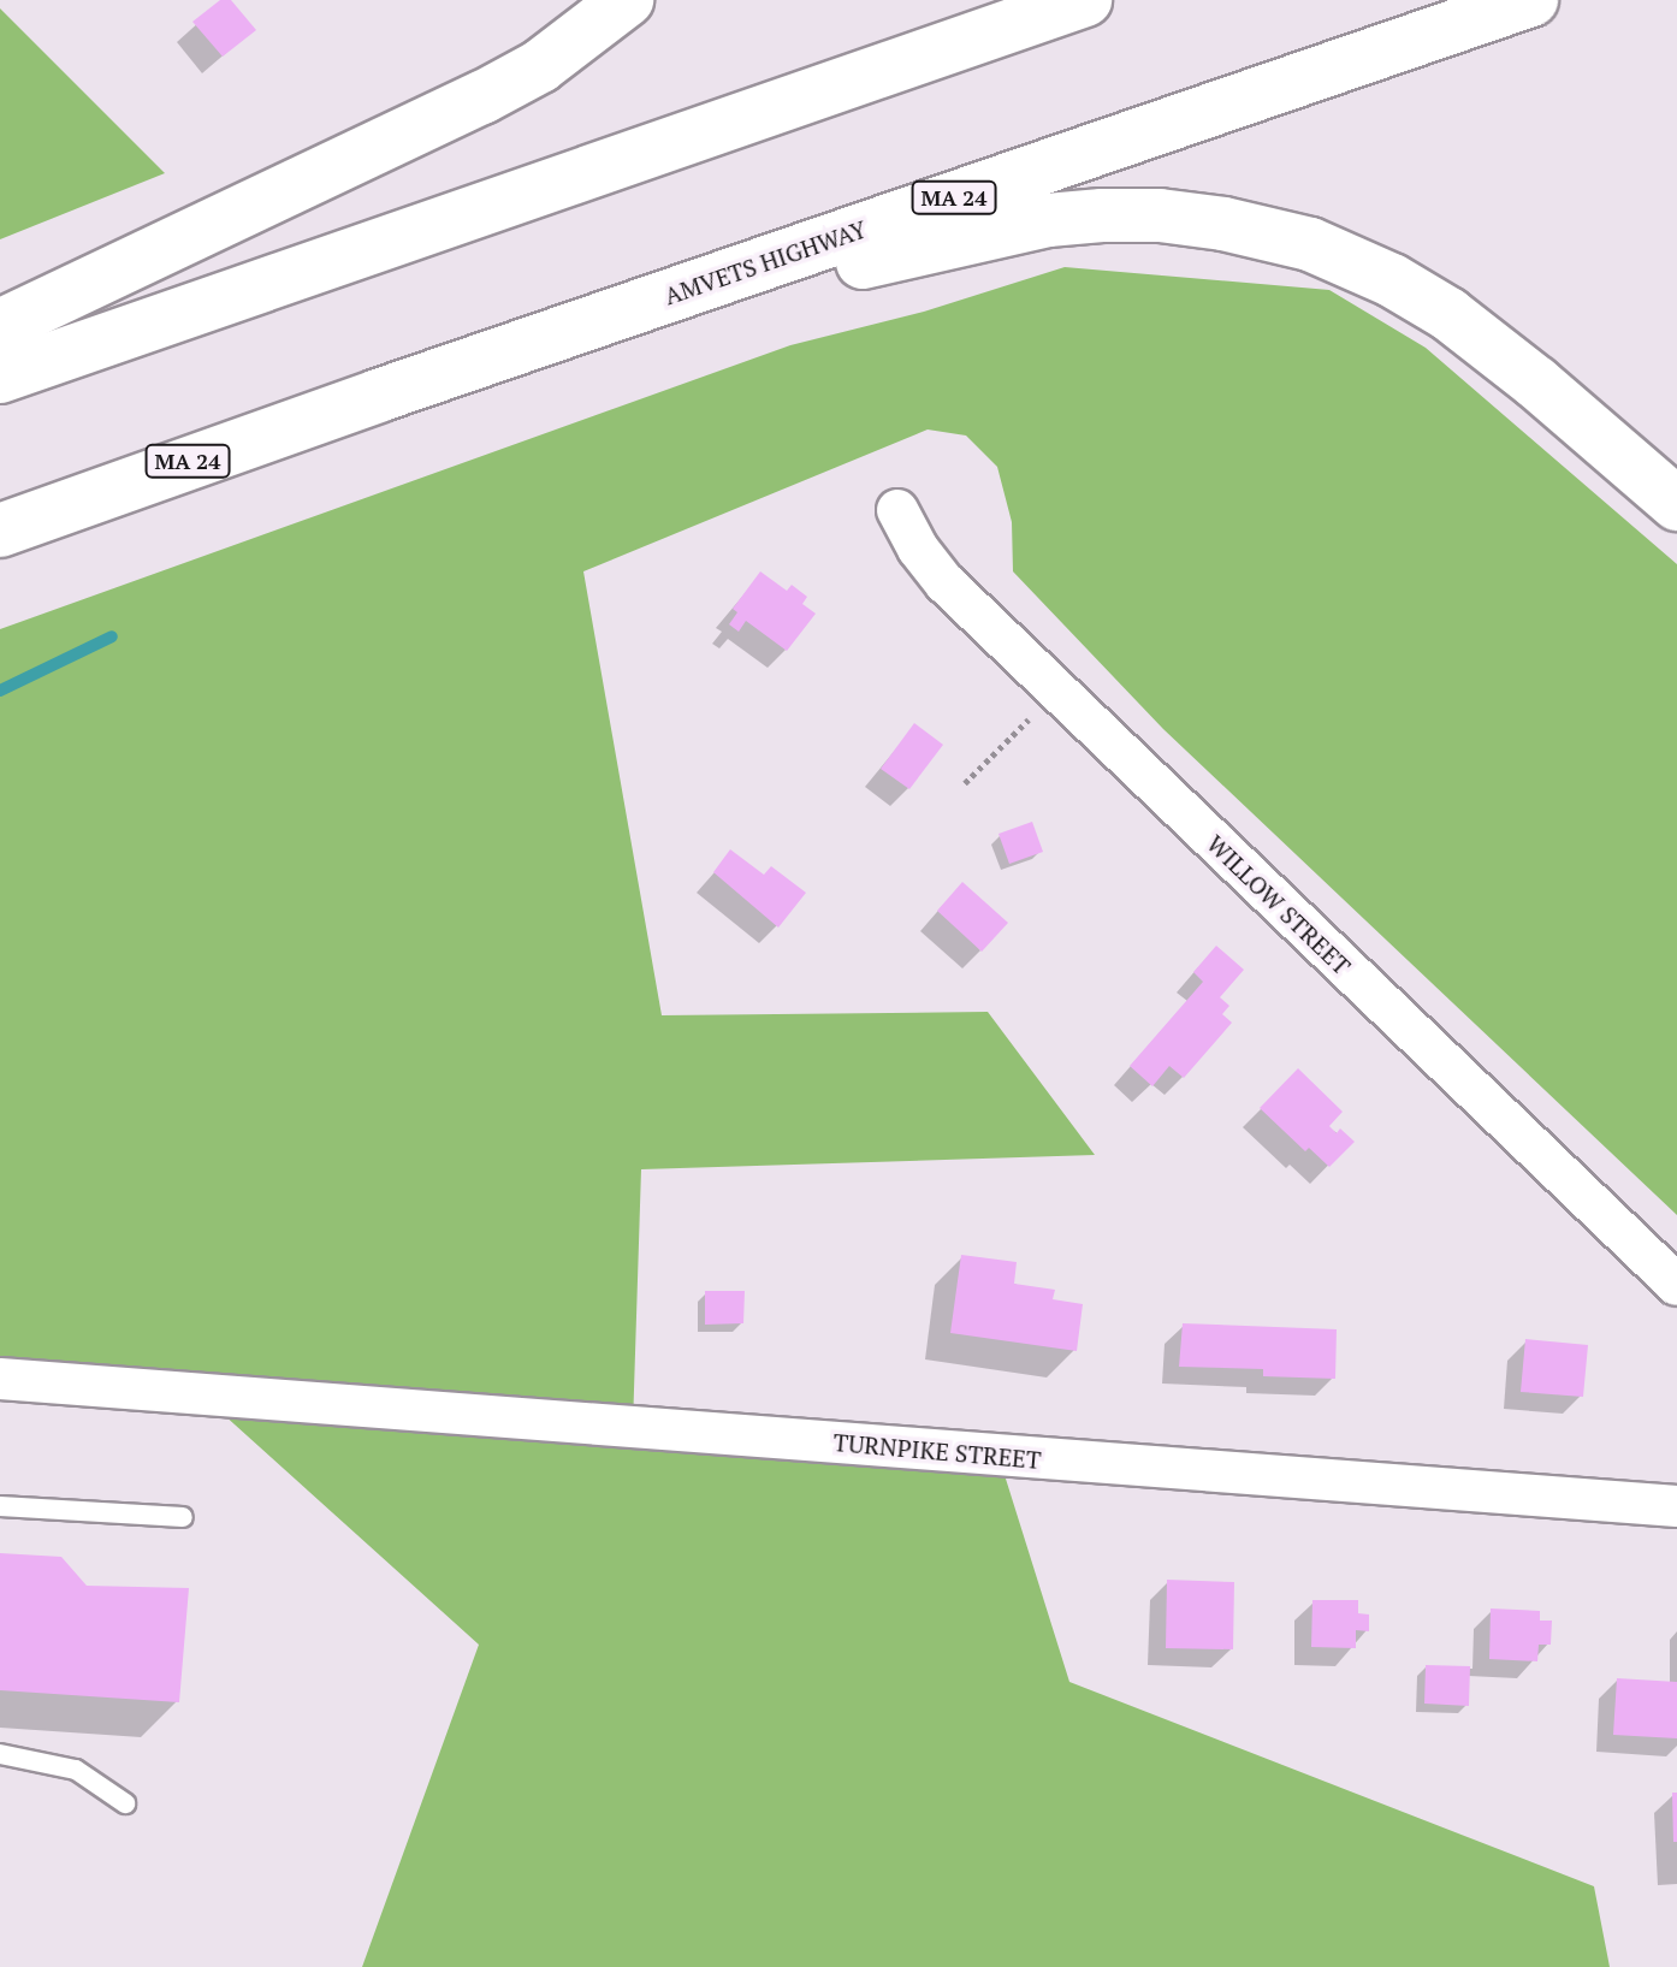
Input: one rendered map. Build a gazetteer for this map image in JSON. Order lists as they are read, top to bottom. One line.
{"streets":{"highway":["MA 24","AMVETS HIGHWAY"],"street":["WILLOW STREET","TURNPIKE STREET"]}}
